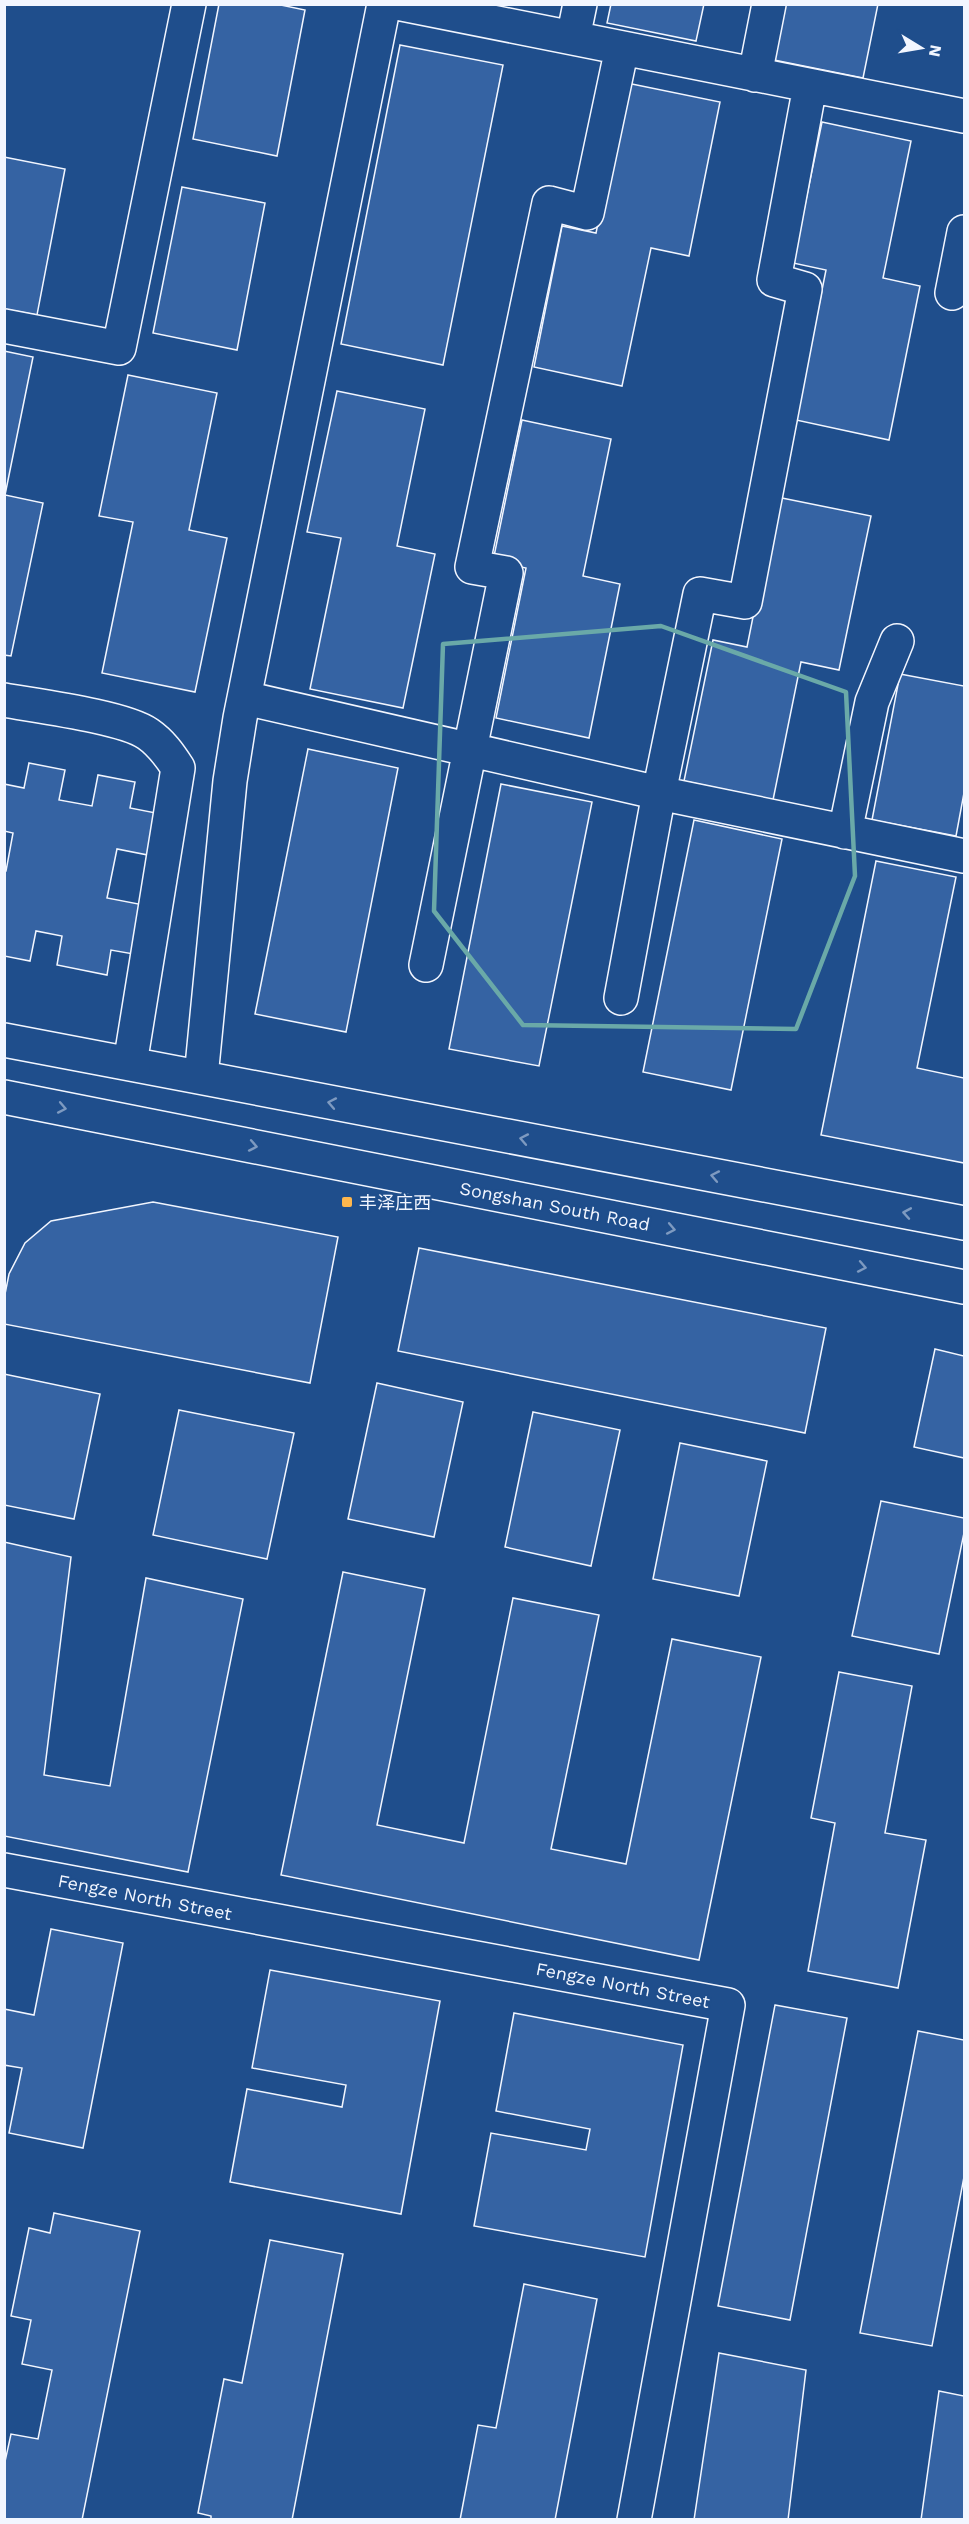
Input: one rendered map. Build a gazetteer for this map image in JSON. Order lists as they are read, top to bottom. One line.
{"streets":{"street":["Songshan South Road","Fengze North Street"]},"places":{"transit":["丰泽庄西"]},"north":"right"}
